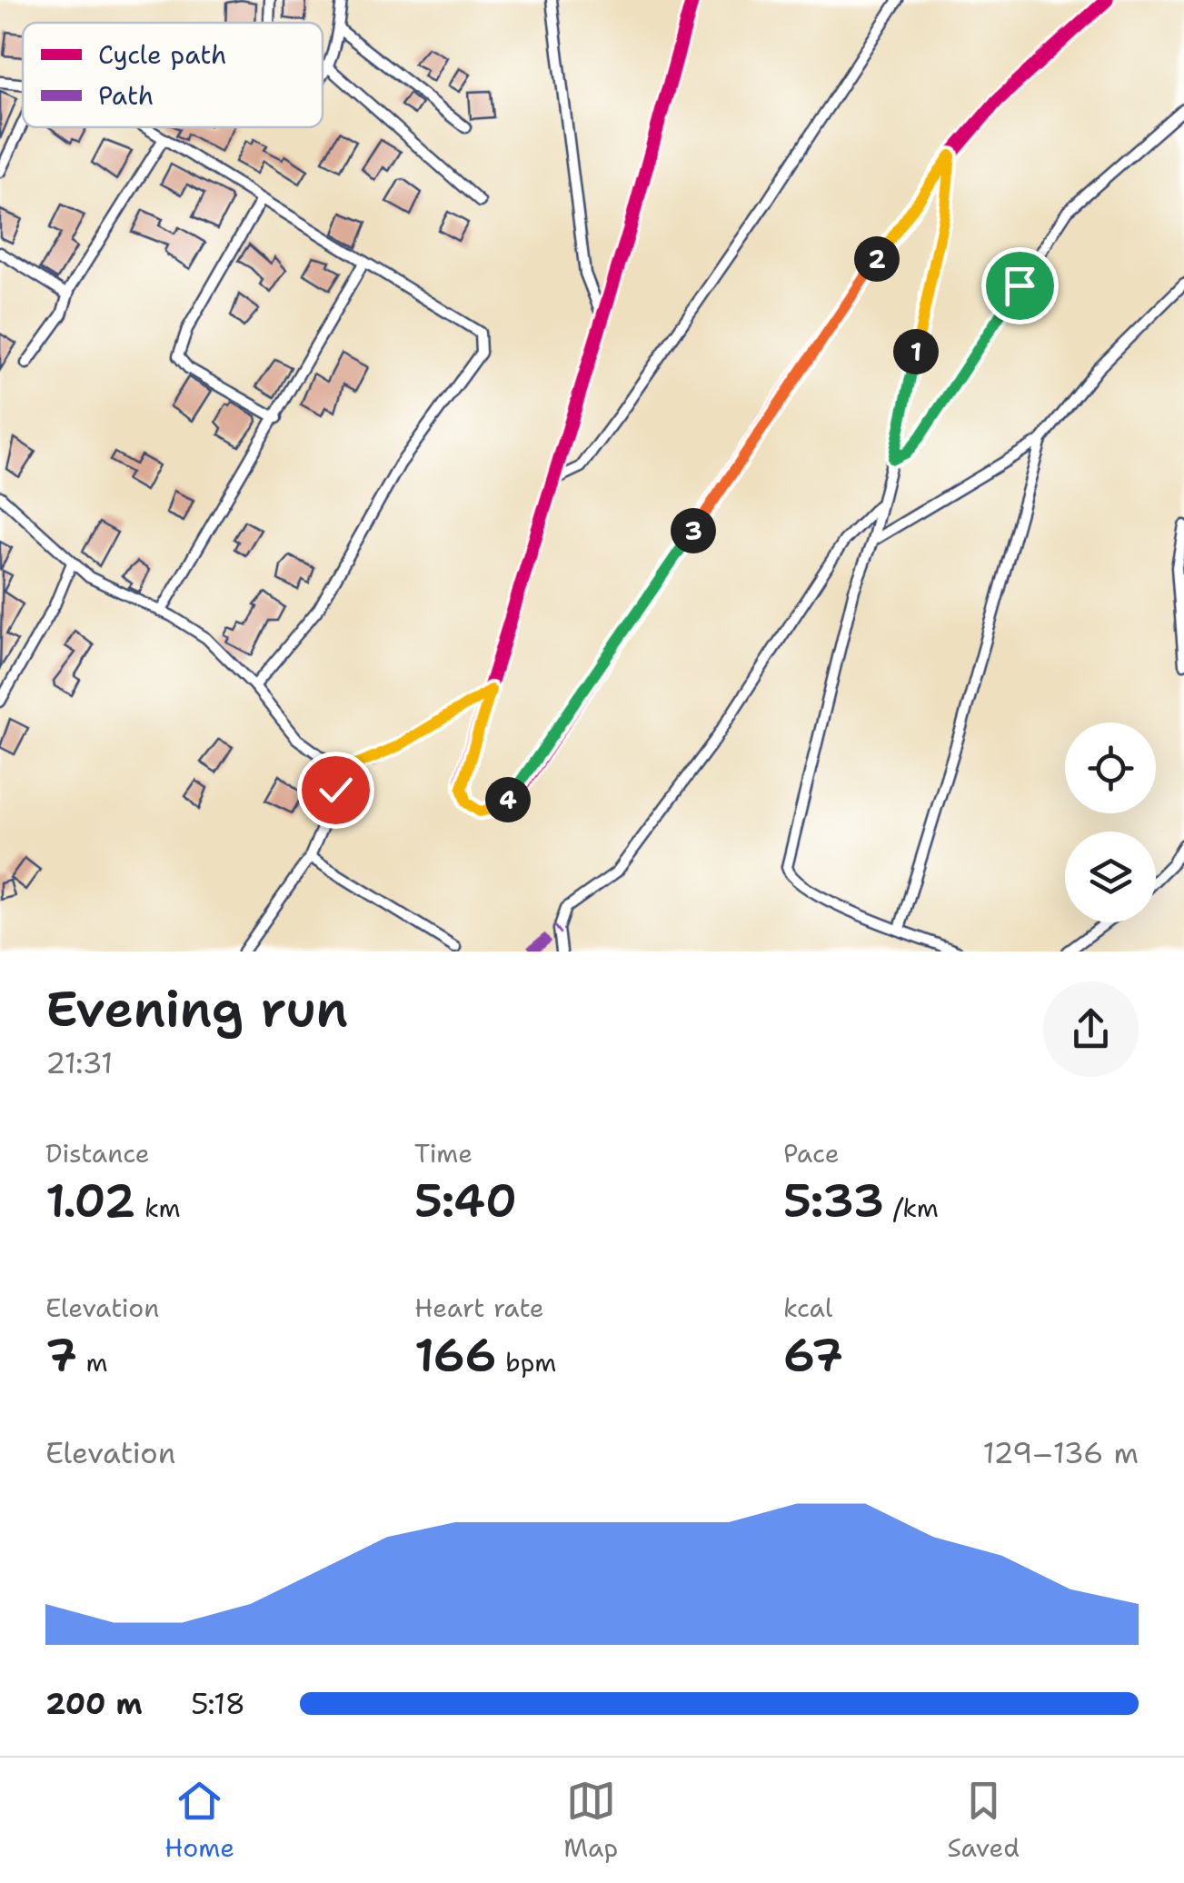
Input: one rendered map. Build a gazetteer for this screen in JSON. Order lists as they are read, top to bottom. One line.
{"legend":["Cycle path","Path"],"page":{"pins":["2","1","3","4"],"heading":["Evening run","21:31"],"stats":[["Distance","1.02 km"],["Time","5:40"],["Pace","5:33 /km"],["Elevation","7 m"],["Heart rate","166 bpm"],["kcal","67"]],"chart":["Elevation","129–136 m"],"list":[{"name":"200 m","note":"5:18"}],"tabs":["Home","Map","Saved"]}}
